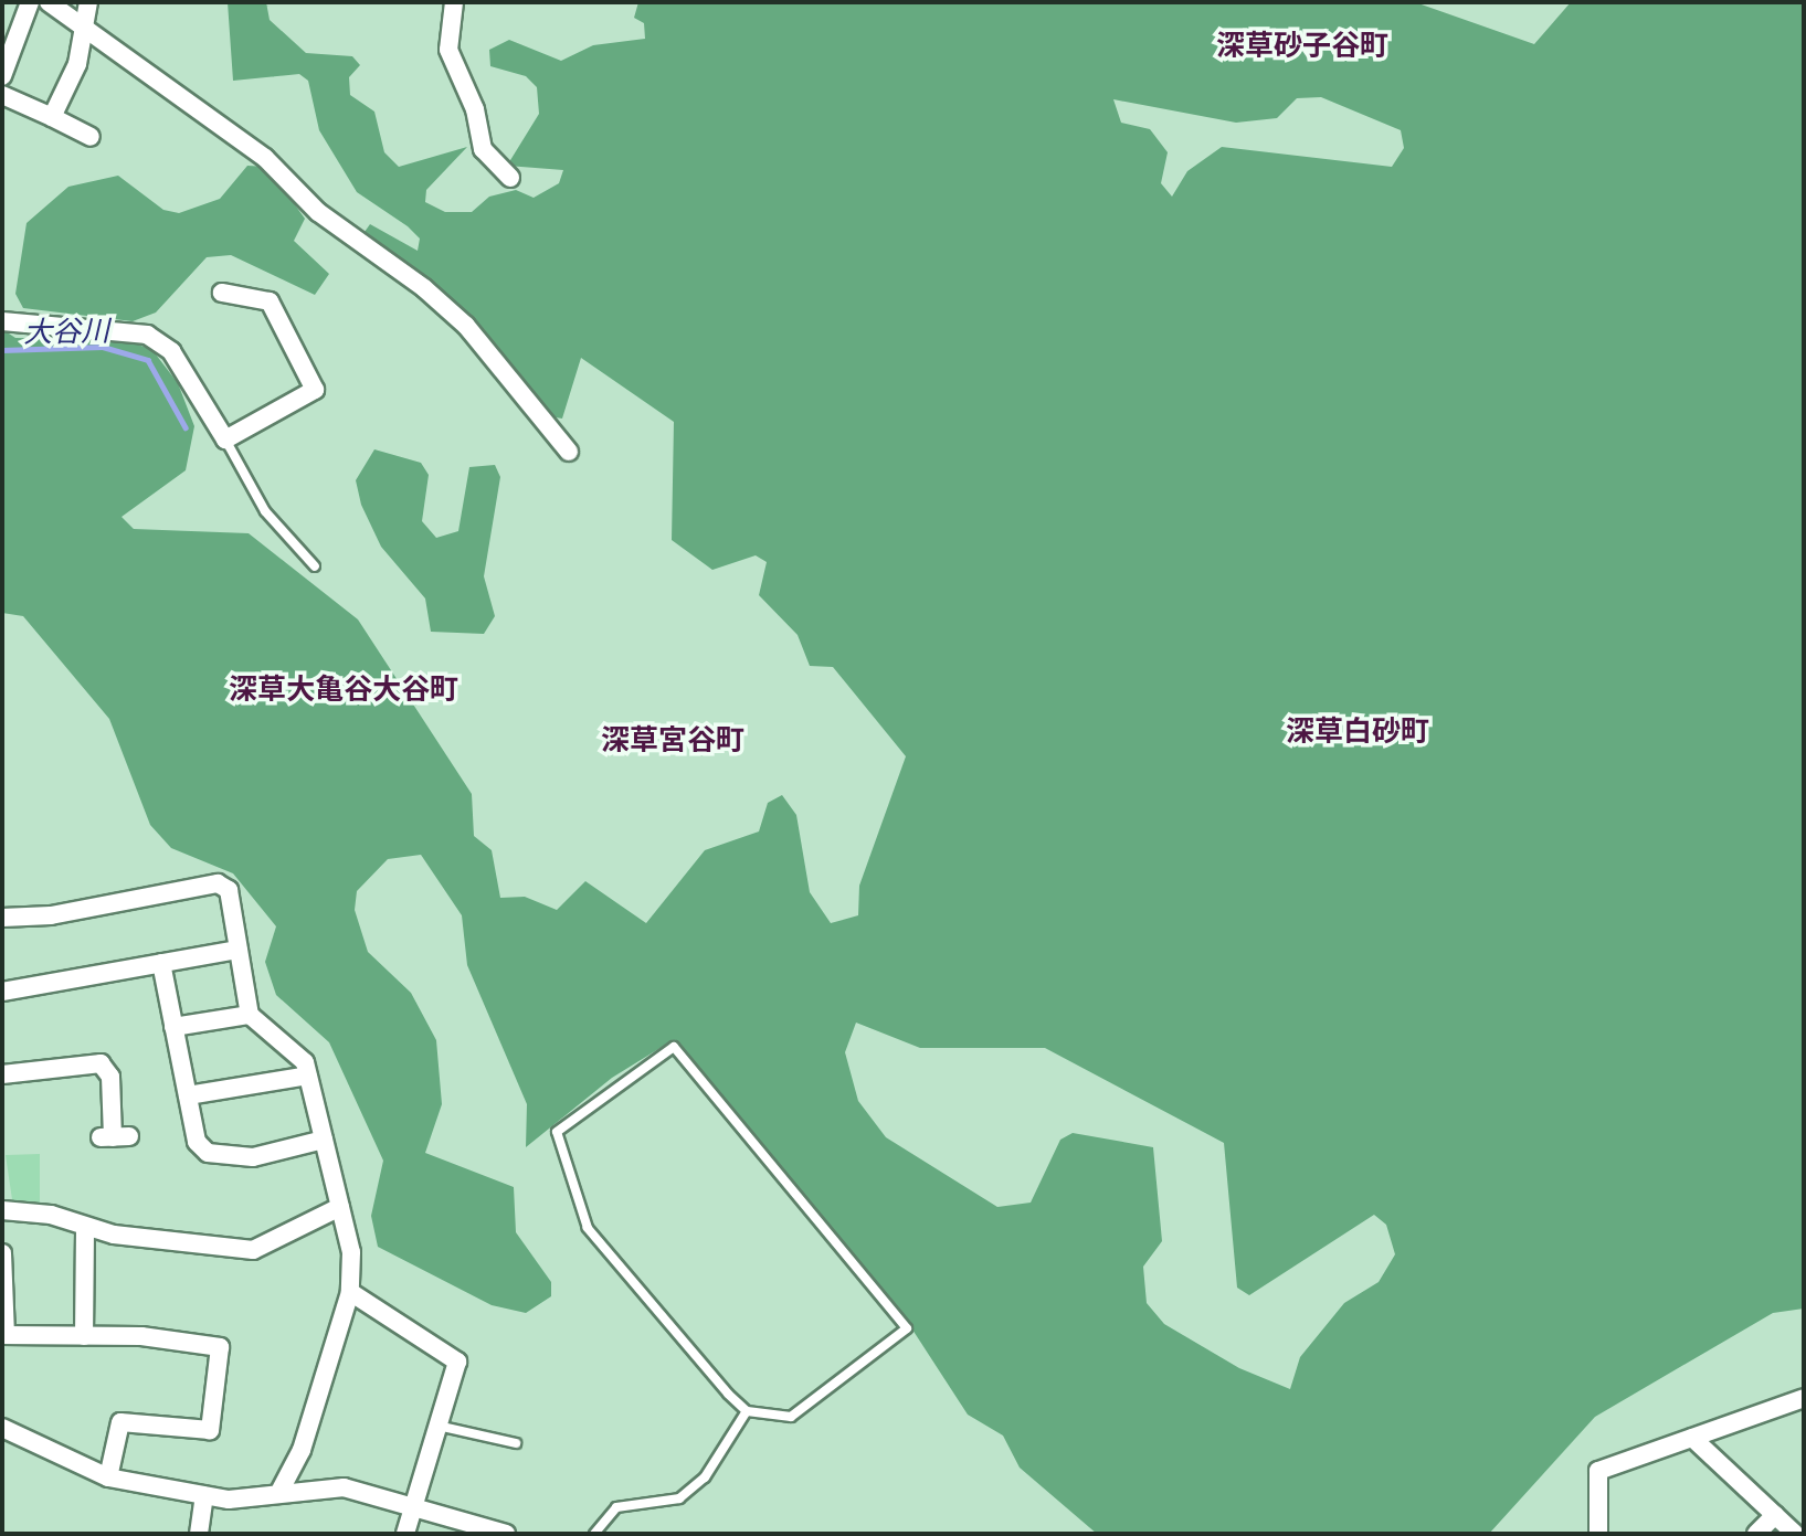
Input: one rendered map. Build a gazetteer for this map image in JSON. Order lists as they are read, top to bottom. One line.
{"districts":["深草砂子谷町","深草大亀谷大谷町","深草白砂町","深草宮谷町"],"water":["大谷川"]}
